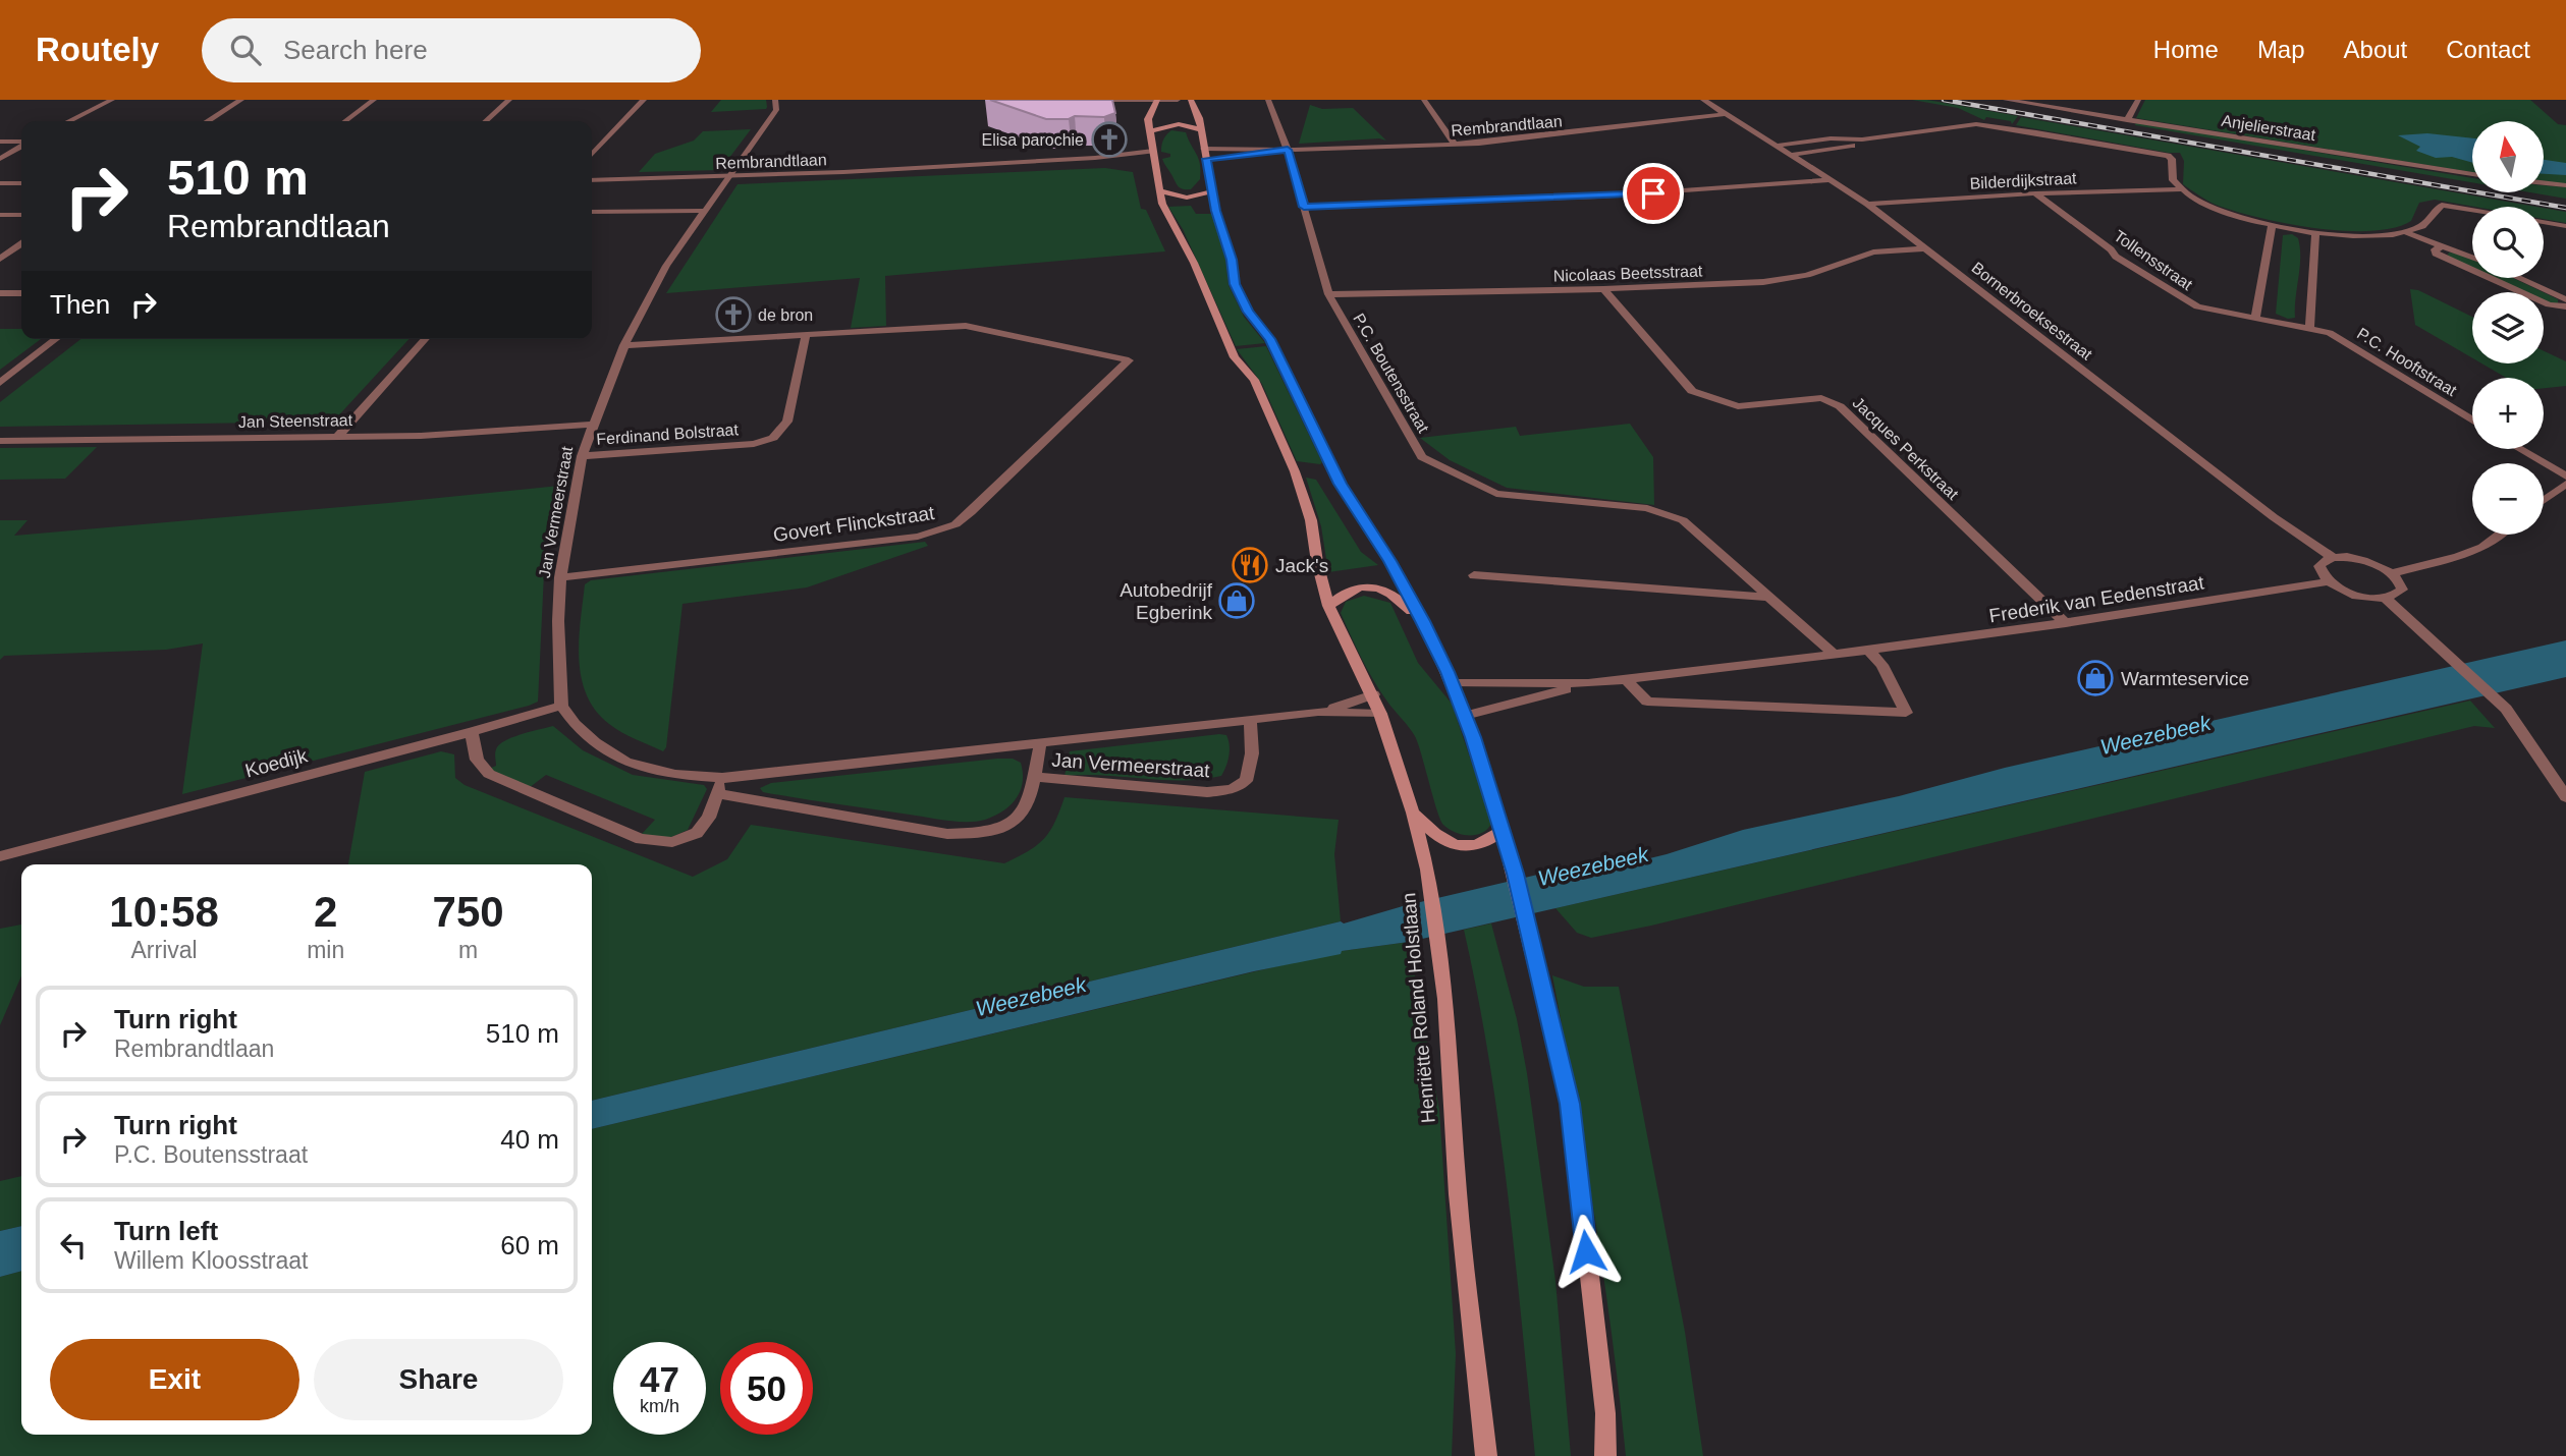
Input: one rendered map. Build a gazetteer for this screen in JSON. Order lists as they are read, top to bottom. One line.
{"streets":{"main road":["Henriëtte Roland Holstlaan"],"street":["Rembrandtlaan","Anjelierstraat","Bilderdijkstraat","Tollensstraat","Nicolaas Beetsstraat","Bornerbroeksestraat","P.C. Hooftstraat","P.C. Boutensstraat","Jan Steenstraat","Ferdinand Bolstraat","Jacques Perkstraat","Jan Vermeerstraat","Govert Flinckstraat","Frederik van Eedenstraat","Koedijk"]},"crossings":[["Rembrandtlaan","Bornerbroeksestraat"],["Rembrandtlaan","P.C. Boutensstraat"],["Rembrandtlaan","Jan Vermeerstraat"],["Rembrandtlaan","Henriëtte Roland Holstlaan"],["Bilderdijkstraat","Tollensstraat"],["Bilderdijkstraat","Bornerbroeksestraat"],["Tollensstraat","P.C. Hooftstraat"],["Nicolaas Beetsstraat","Bornerbroeksestraat"],["Nicolaas Beetsstraat","P.C. Boutensstraat"],["Nicolaas Beetsstraat","Jacques Perkstraat"],["P.C. Boutensstraat","Frederik van Eedenstraat"],["Jan Steenstraat","Jan Vermeerstraat"],["Ferdinand Bolstraat","Jan Vermeerstraat"],["Ferdinand Bolstraat","Govert Flinckstraat"],["Jacques Perkstraat","Frederik van Eedenstraat"],["Jan Vermeerstraat","Govert Flinckstraat"],["Jan Vermeerstraat","Koedijk"],["Jan Vermeerstraat","Henriëtte Roland Holstlaan"]],"water":["Weezebeek"],"places":{"church":["Elisa parochie","de bron"],"restaurant":["Jack's"],"shop":["Autobedrijf Egberink","Warmteservice"]},"north":"top","page":{"header":"Routely","search":"Search here","nav":["Home","Map","About","Contact"],"map_buttons":["+","−"],"turn":["510 m","Rembrandtlaan"],"then":"Then","eta":["10:58","Arrival","2","min","750","m"],"list":[{"name":"Turn right","note":"Rembrandtlaan","value":"510 m"},{"name":"Turn right","note":"P.C. Boutensstraat","value":"40 m"},{"name":"Turn left","note":"Willem Kloosstraat","value":"60 m"}],"buttons":["Exit","Share"],"speed":"47 km/h","limit":"50"}}
